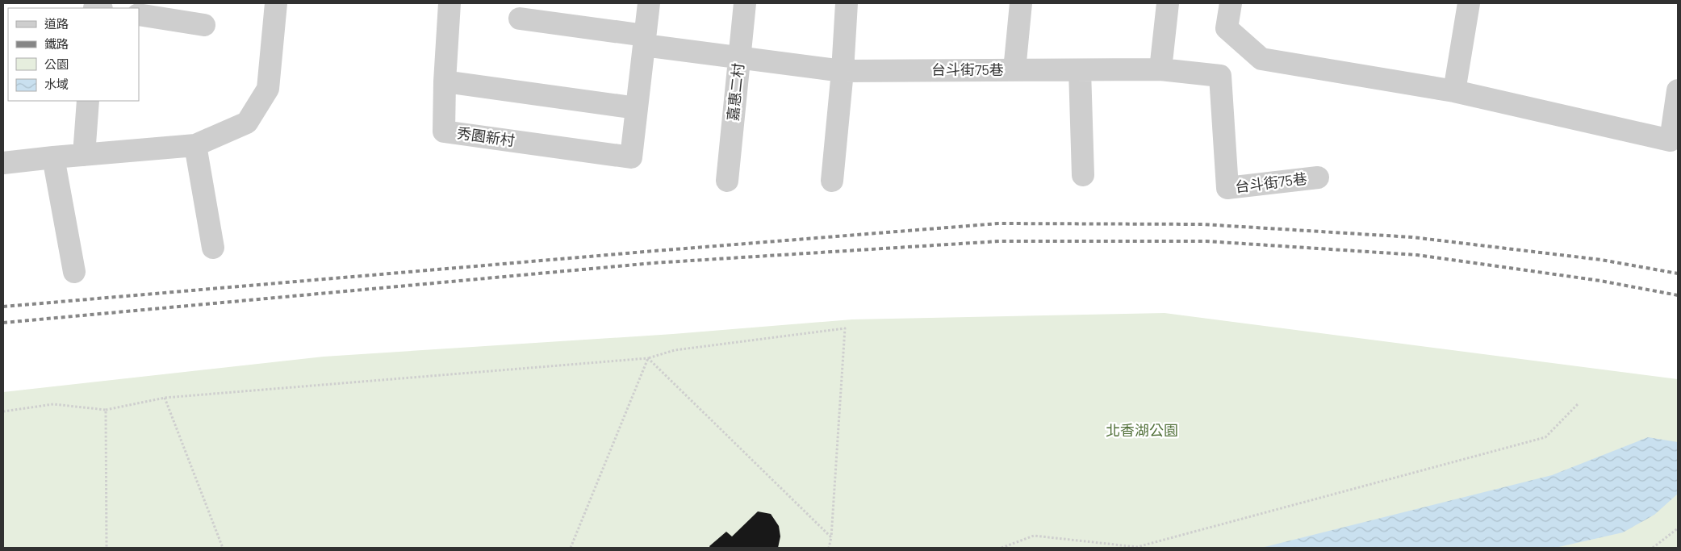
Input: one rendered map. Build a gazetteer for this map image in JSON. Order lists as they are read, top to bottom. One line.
{"streets":{"street":["台斗街75巷","嘉惠二村","秀園新村"]},"crossings":[["台斗街75巷","嘉惠二村"]],"parks":["北香湖公園"],"legend":["道路","鐵路","公園","水域"]}
